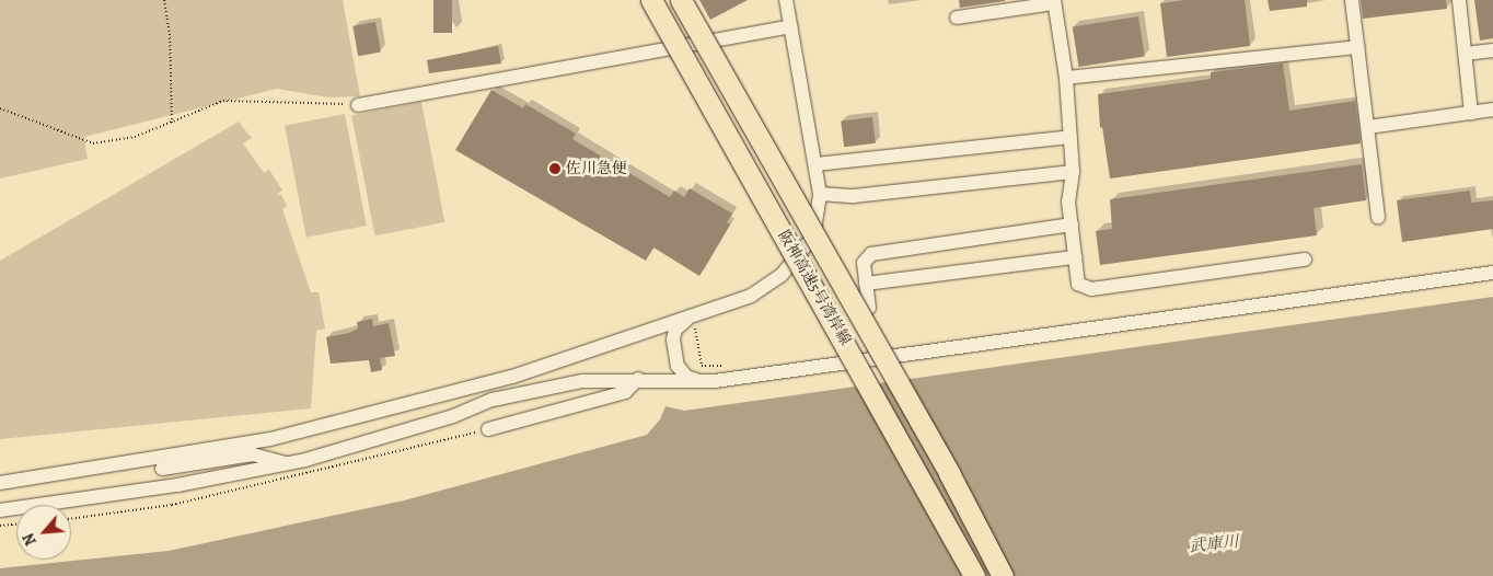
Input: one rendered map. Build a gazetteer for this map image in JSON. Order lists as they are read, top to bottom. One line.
{"streets":{"highway":["阪神高速5号湾岸線"]},"water":["武庫川"],"places":["佐川急便"],"north":"bottom left"}
